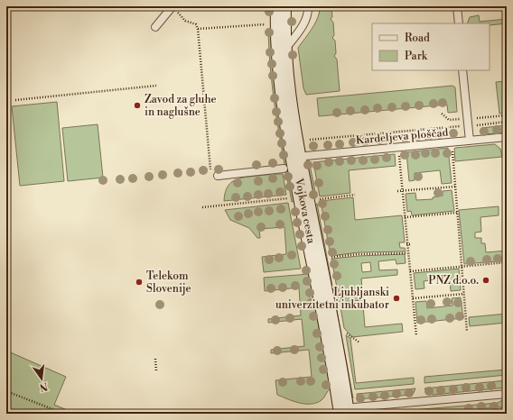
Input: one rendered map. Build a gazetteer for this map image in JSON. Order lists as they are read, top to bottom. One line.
{"streets":{"street":["Vojkova cesta"],"lane":["Kardeljeva ploščad"]},"crossings":[["Kardeljeva ploščad","Vojkova cesta"]],"places":["Zavod za gluhe in naglušne","PNZ d.o.o.","Telekom Slovenije","Ljubljanski univerzitetni inkubator"],"legend":["Road","Park"],"north":"bottom"}
